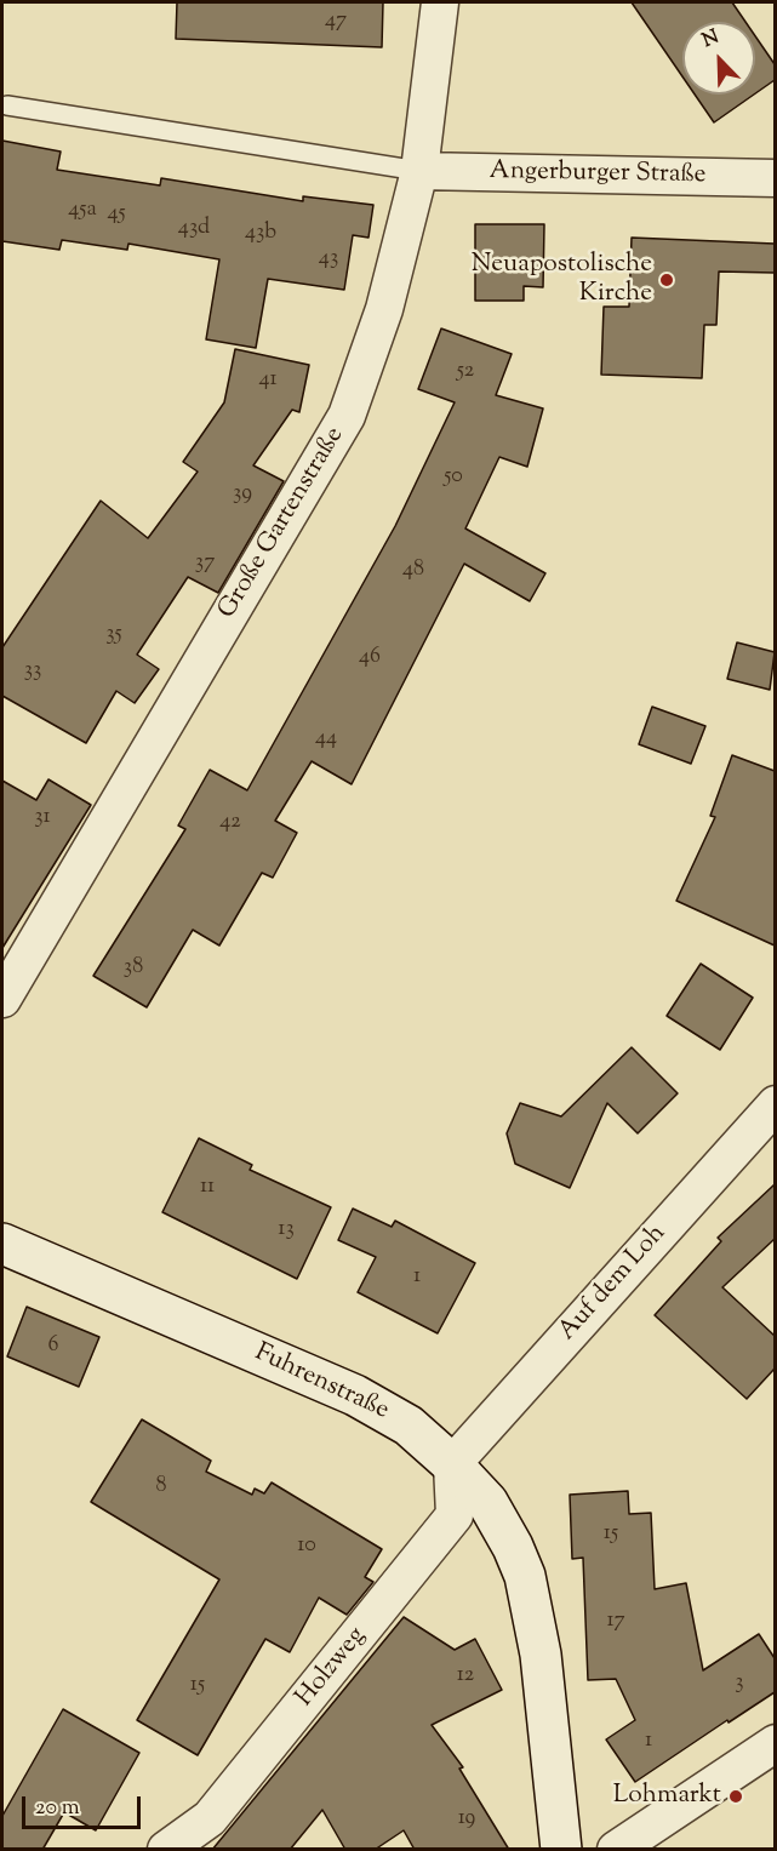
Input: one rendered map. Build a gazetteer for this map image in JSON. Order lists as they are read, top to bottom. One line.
{"streets":{"street":["Angerburger Straße","Große Gartenstraße","Auf dem Loh","Fuhrenstraße","Holzweg"]},"crossings":[["Angerburger Straße","Große Gartenstraße"],["Auf dem Loh","Fuhrenstraße"],["Auf dem Loh","Holzweg"],["Fuhrenstraße","Holzweg"]],"places":["Neuapostolische Kirche","Lohmarkt"],"house_numbers":["47","45a","45","43d","43b","43","52","41","50","39","37","48","35","46","33","44","31","42","38","11","13","1","6","8","15","10","17","12","3","15","1","19"],"scale_bar":"20 m","north":"top left"}
